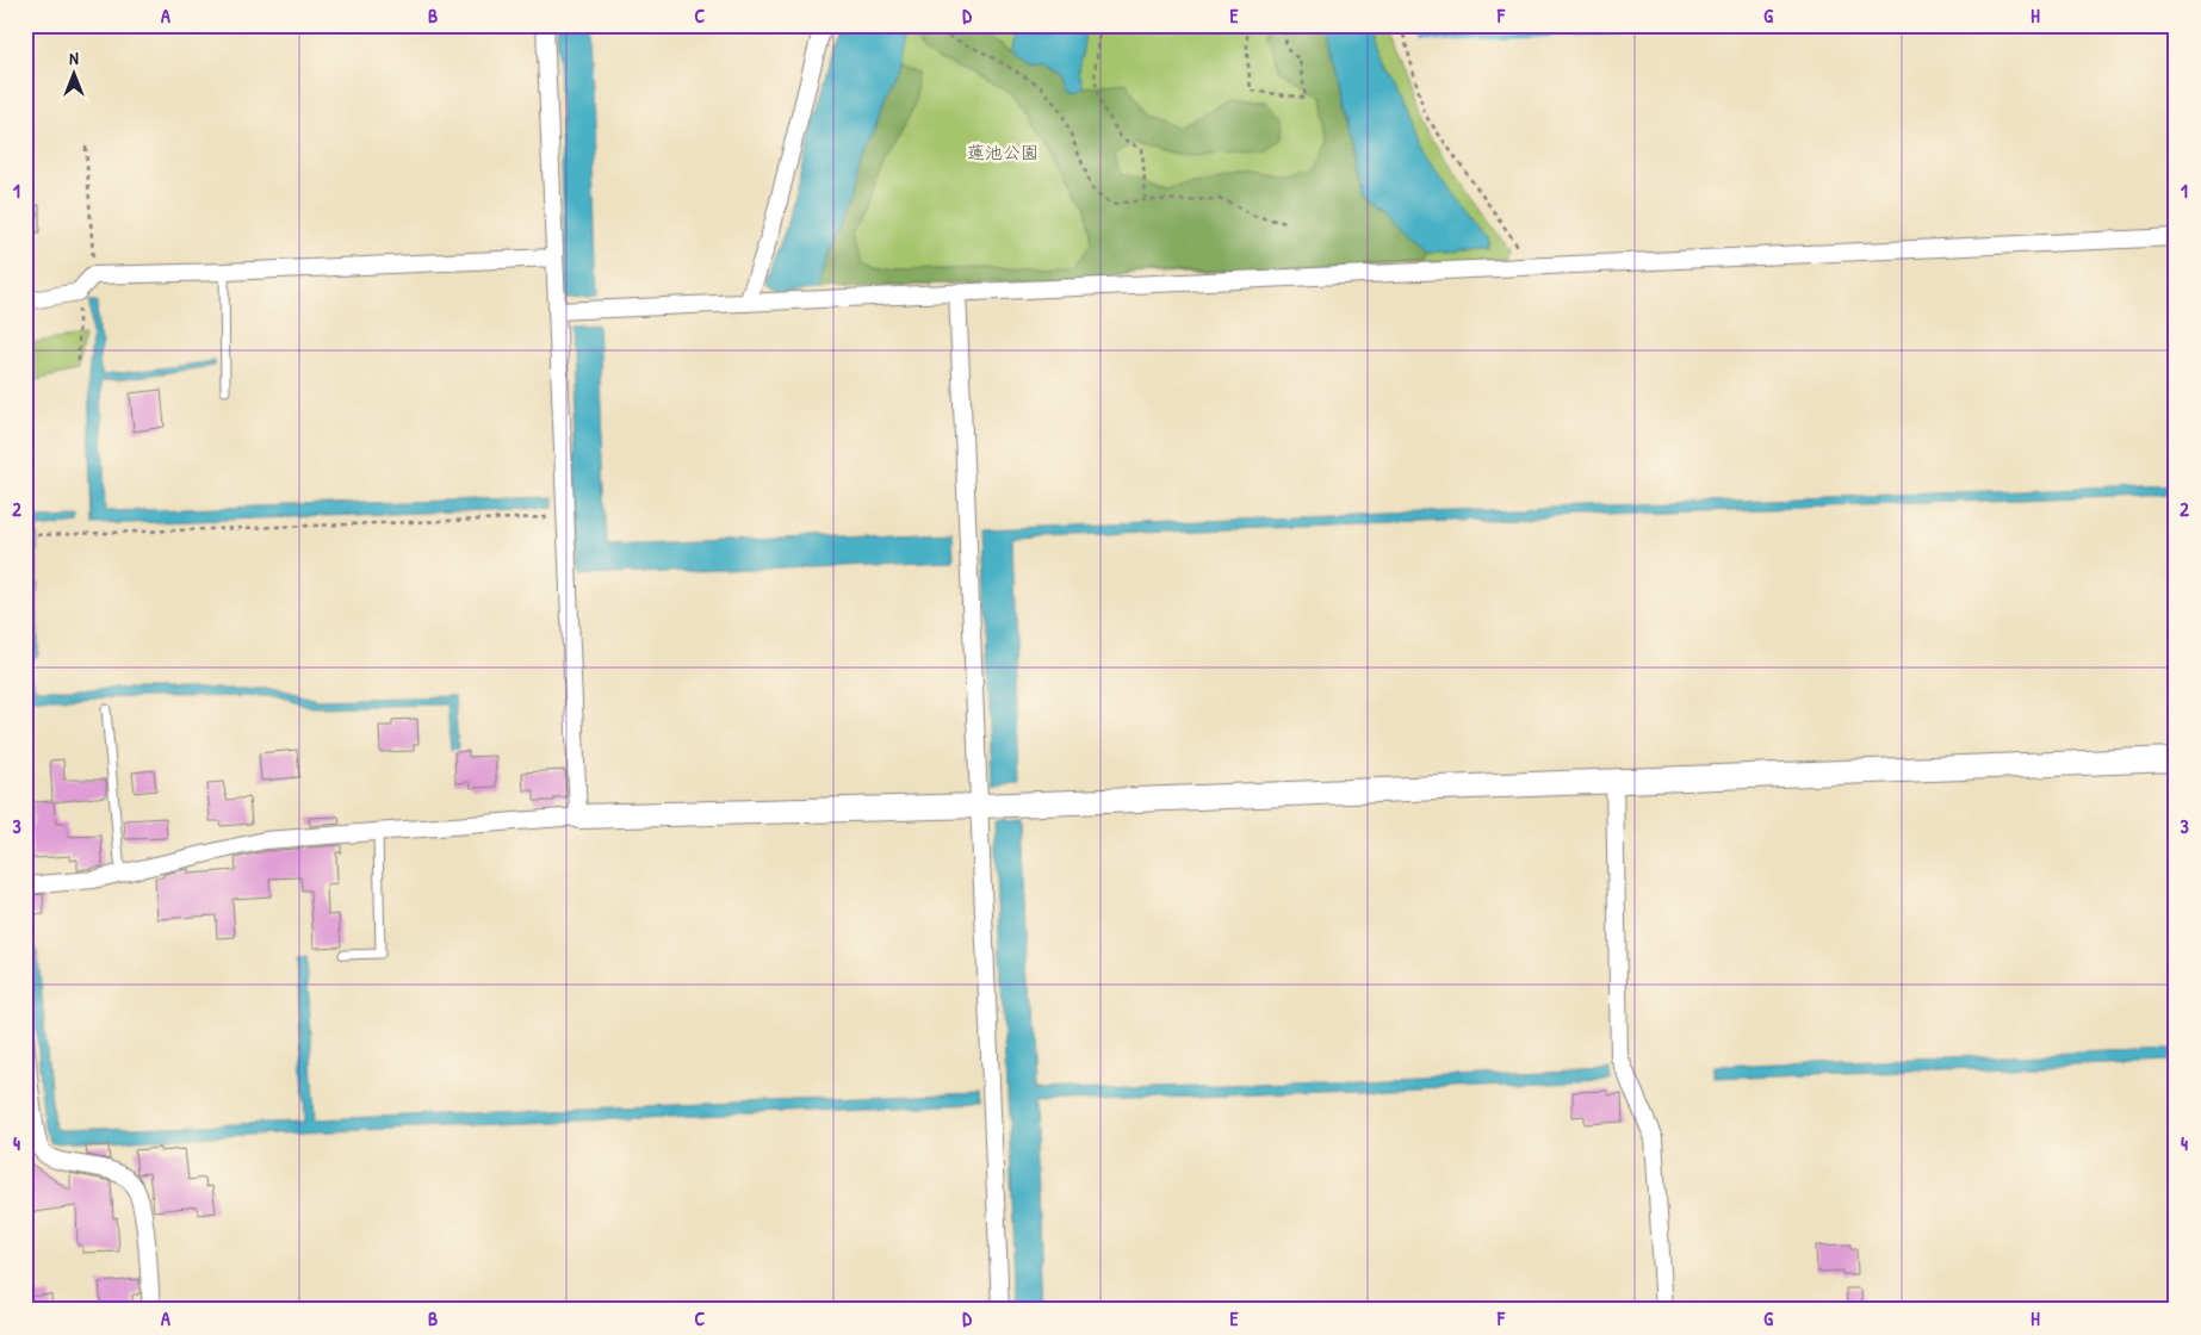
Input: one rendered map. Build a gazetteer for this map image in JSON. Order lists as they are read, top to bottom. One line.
{"parks":["蓮池公園"],"north":"top","grid":{"columns":["A","B","C","D","E","F","G","H"],"rows":["1","2","3","4"]}}
